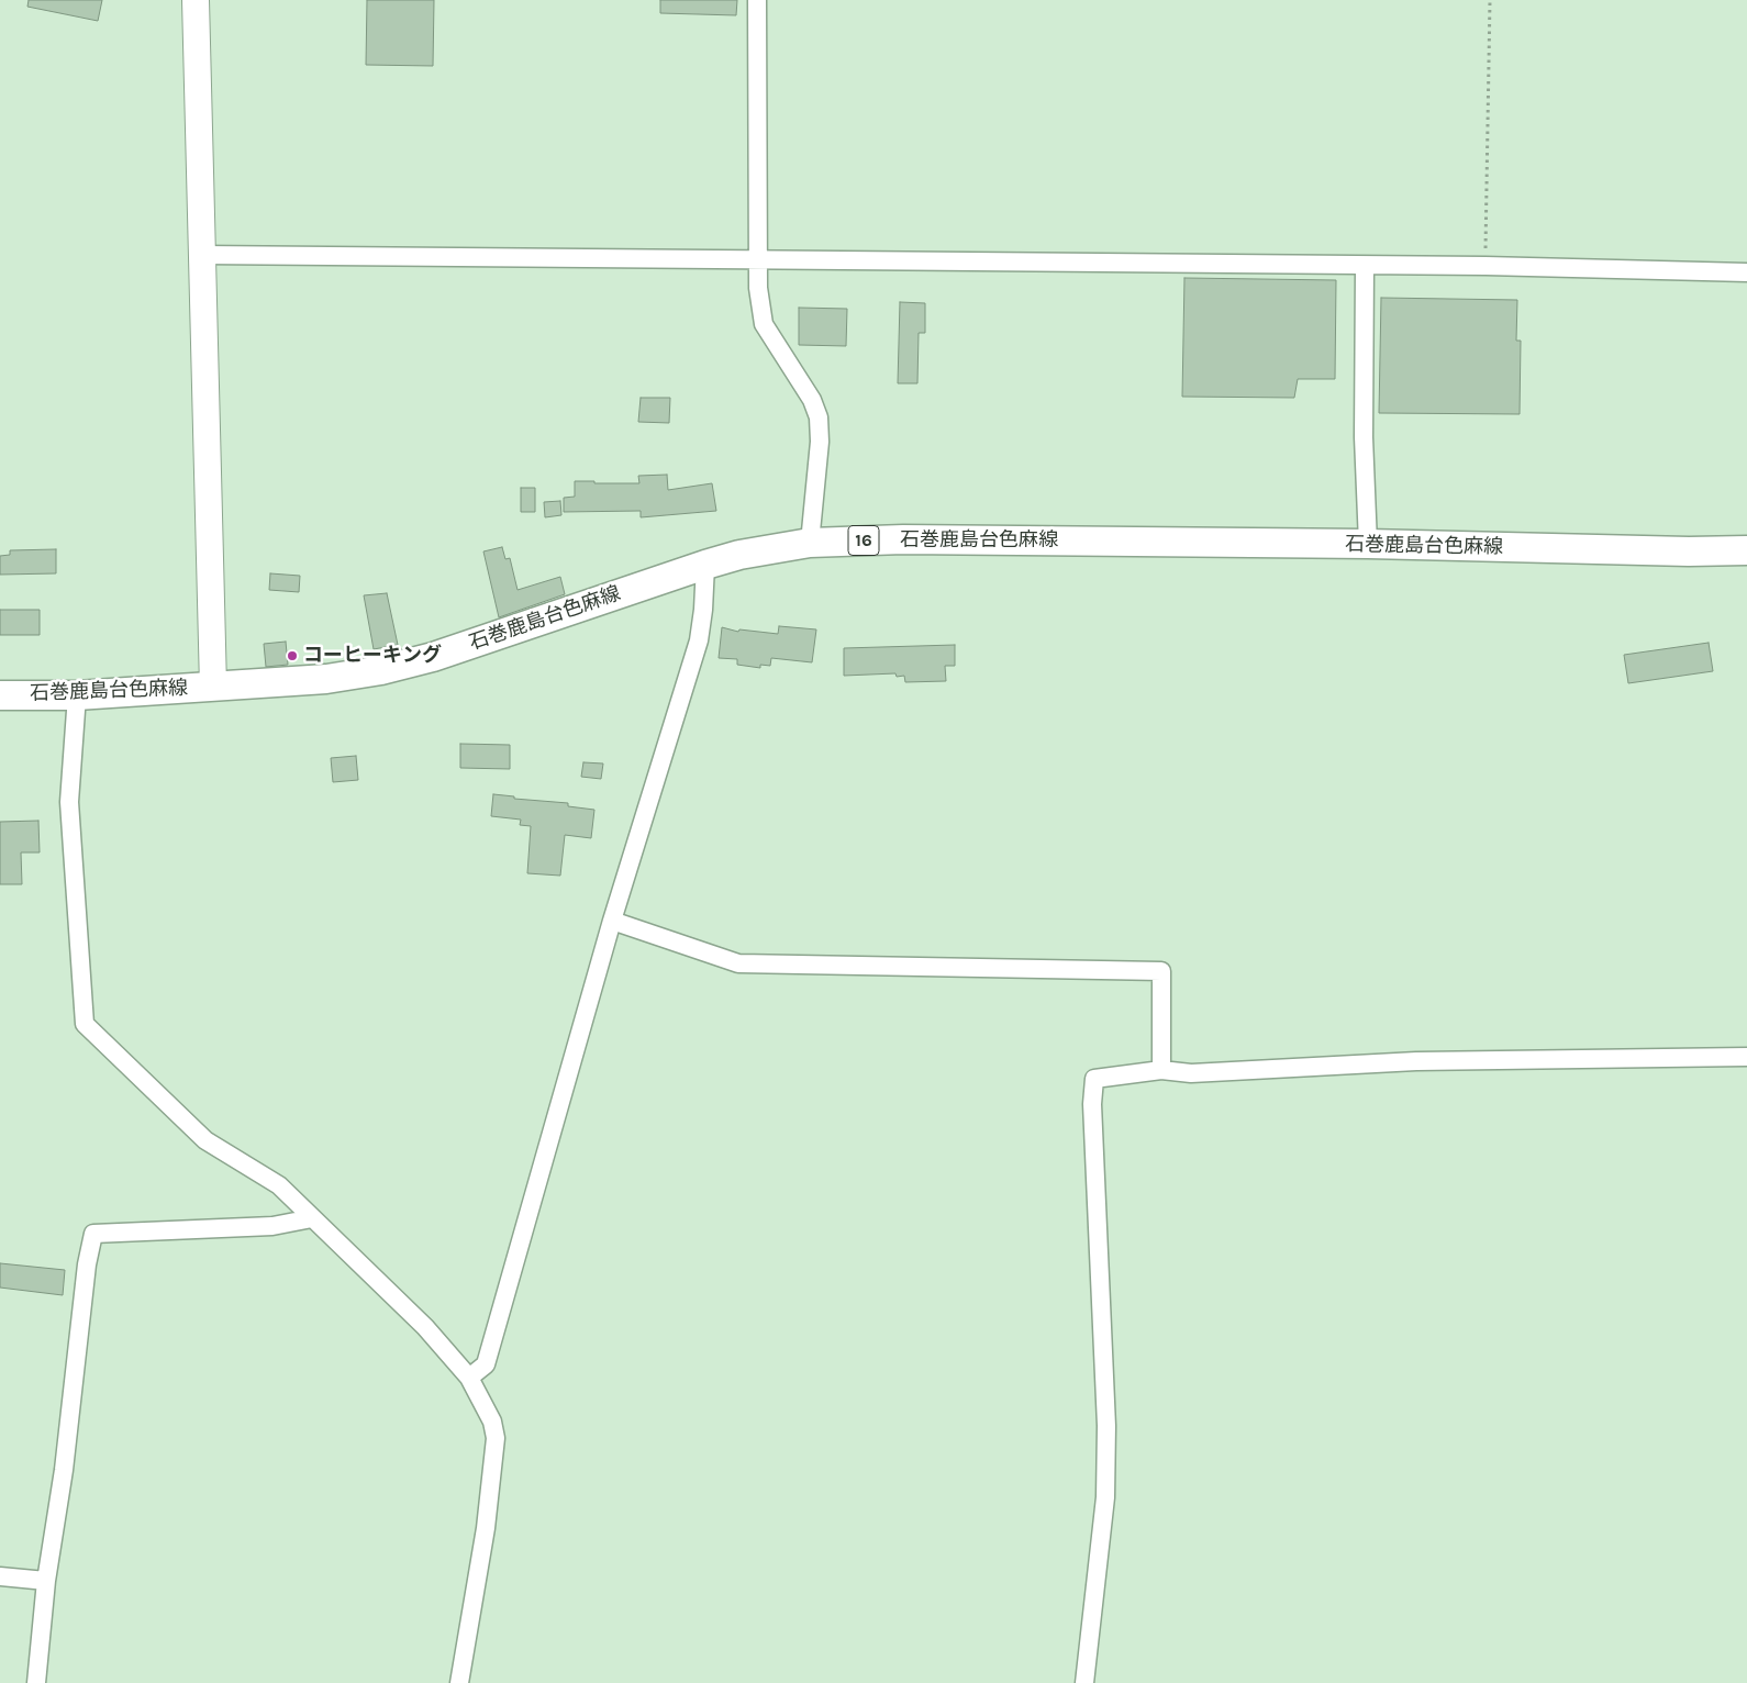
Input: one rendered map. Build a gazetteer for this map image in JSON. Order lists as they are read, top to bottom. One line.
{"streets":{"main road":["16","石巻鹿島台色麻線"]},"places":["コーヒーキング"]}
